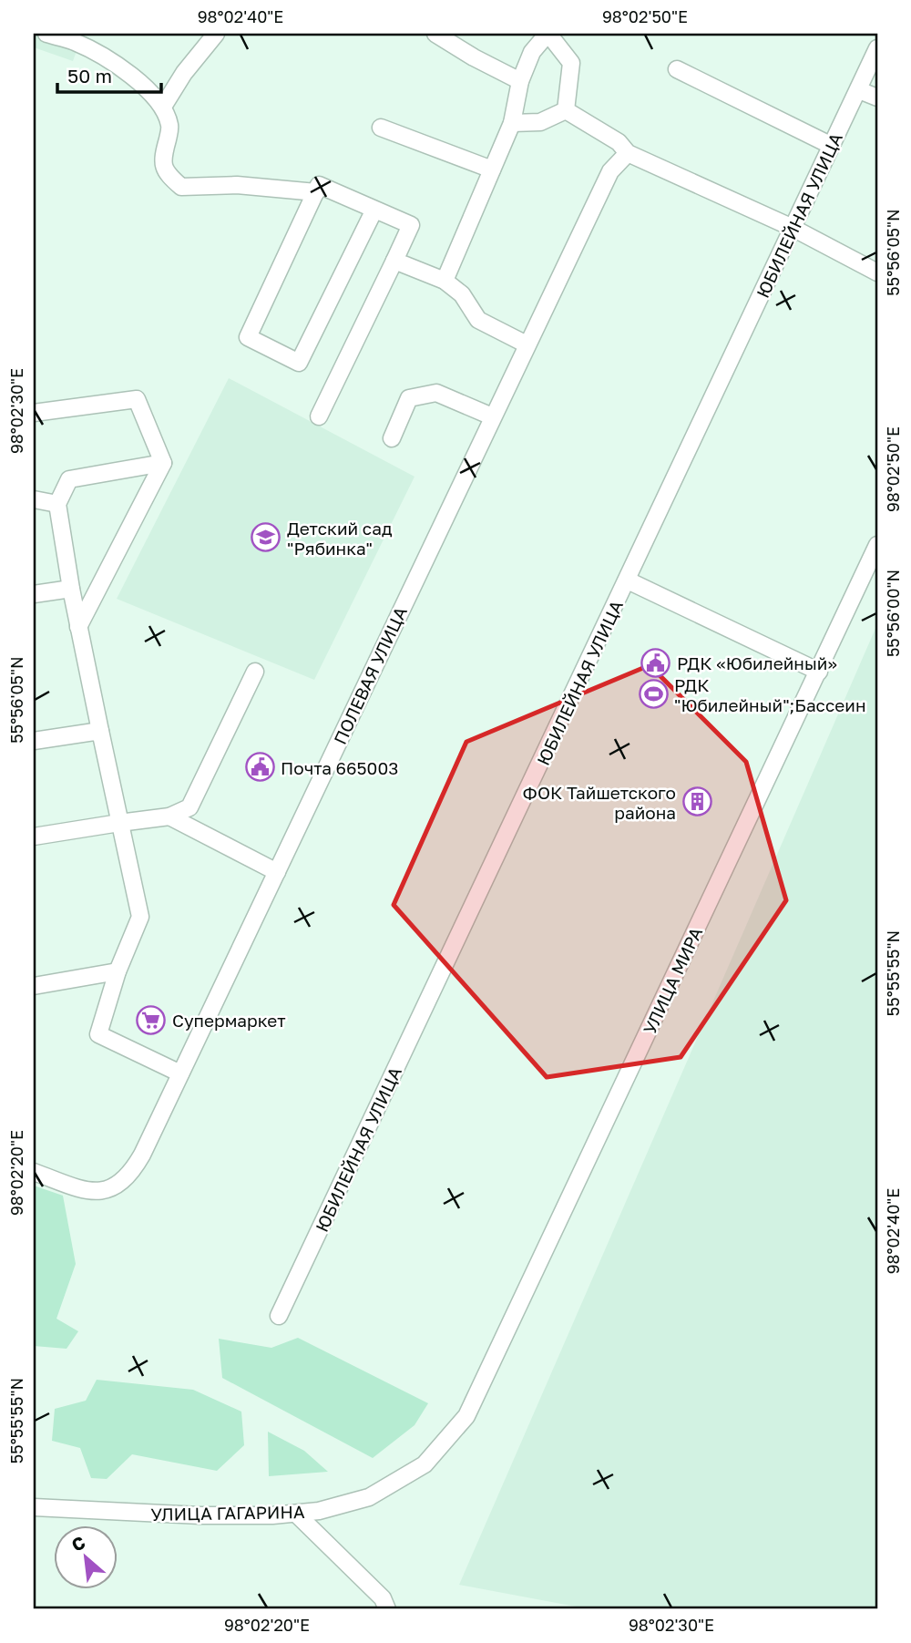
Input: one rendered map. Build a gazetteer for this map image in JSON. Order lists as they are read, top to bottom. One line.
{"streets":{"street":["ЮБИЛЕЙНАЯ УЛИЦА","ПОЛЕВАЯ УЛИЦА","УЛИЦА МИРА","УЛИЦА ГАГАРИНА"]},"crossings":[["УЛИЦА МИРА","УЛИЦА ГАГАРИНА"]],"places":{"school or university":["Детский сад \"Рябинка\""],"public building":["РДК «Юбилейный»","Почта 665003"],"sports":["РДК \"Юбилейный\";Бассеин"],"building":["ФОК Тайшетского района"],"supermarket":["Супермаркет"]},"scale_bar":"50 m","north":"top left","coordinates":["98°02'40\"E","98°02'50\"E","55°56'05\"N","98°02'30\"E","55°56'00\"N","55°55'55\"N","98°02'20\"E"]}
